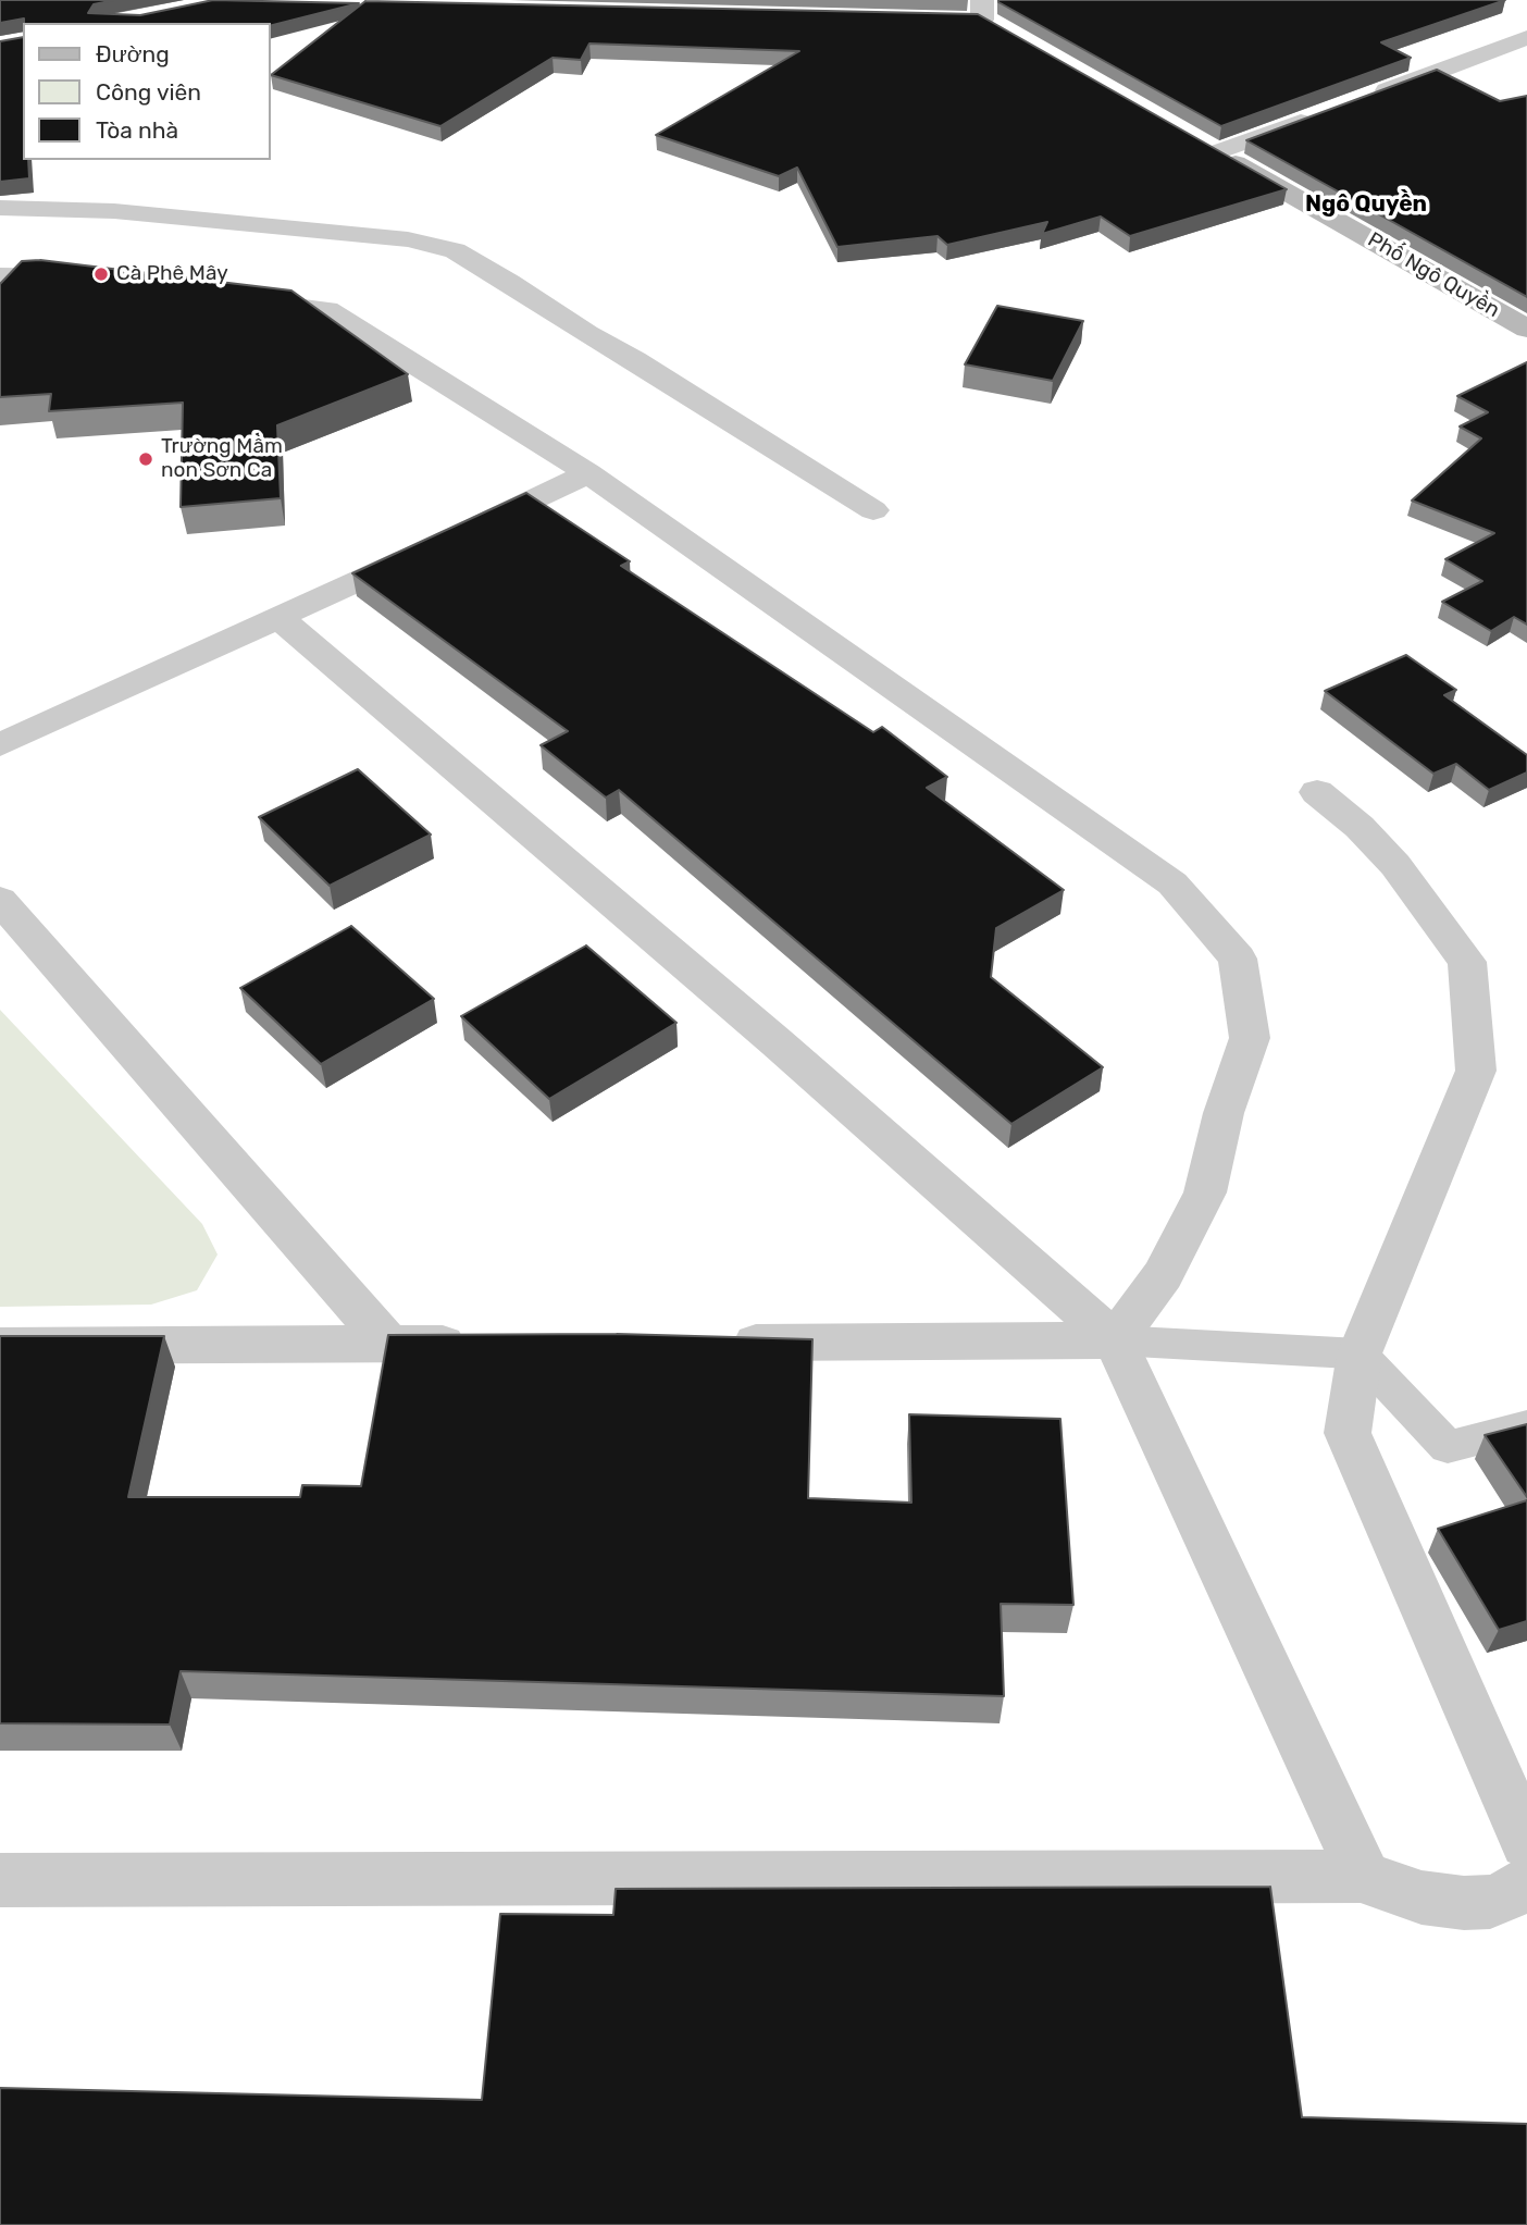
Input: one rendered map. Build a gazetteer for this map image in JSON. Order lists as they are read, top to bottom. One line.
{"streets":{"street":["Phố Ngô Quyền"]},"districts":["Ngô Quyền"],"places":["Cà Phê Mây","Trường Mầm non Sơn Ca"],"legend":["Đường","Công viên","Tòa nhà"]}
